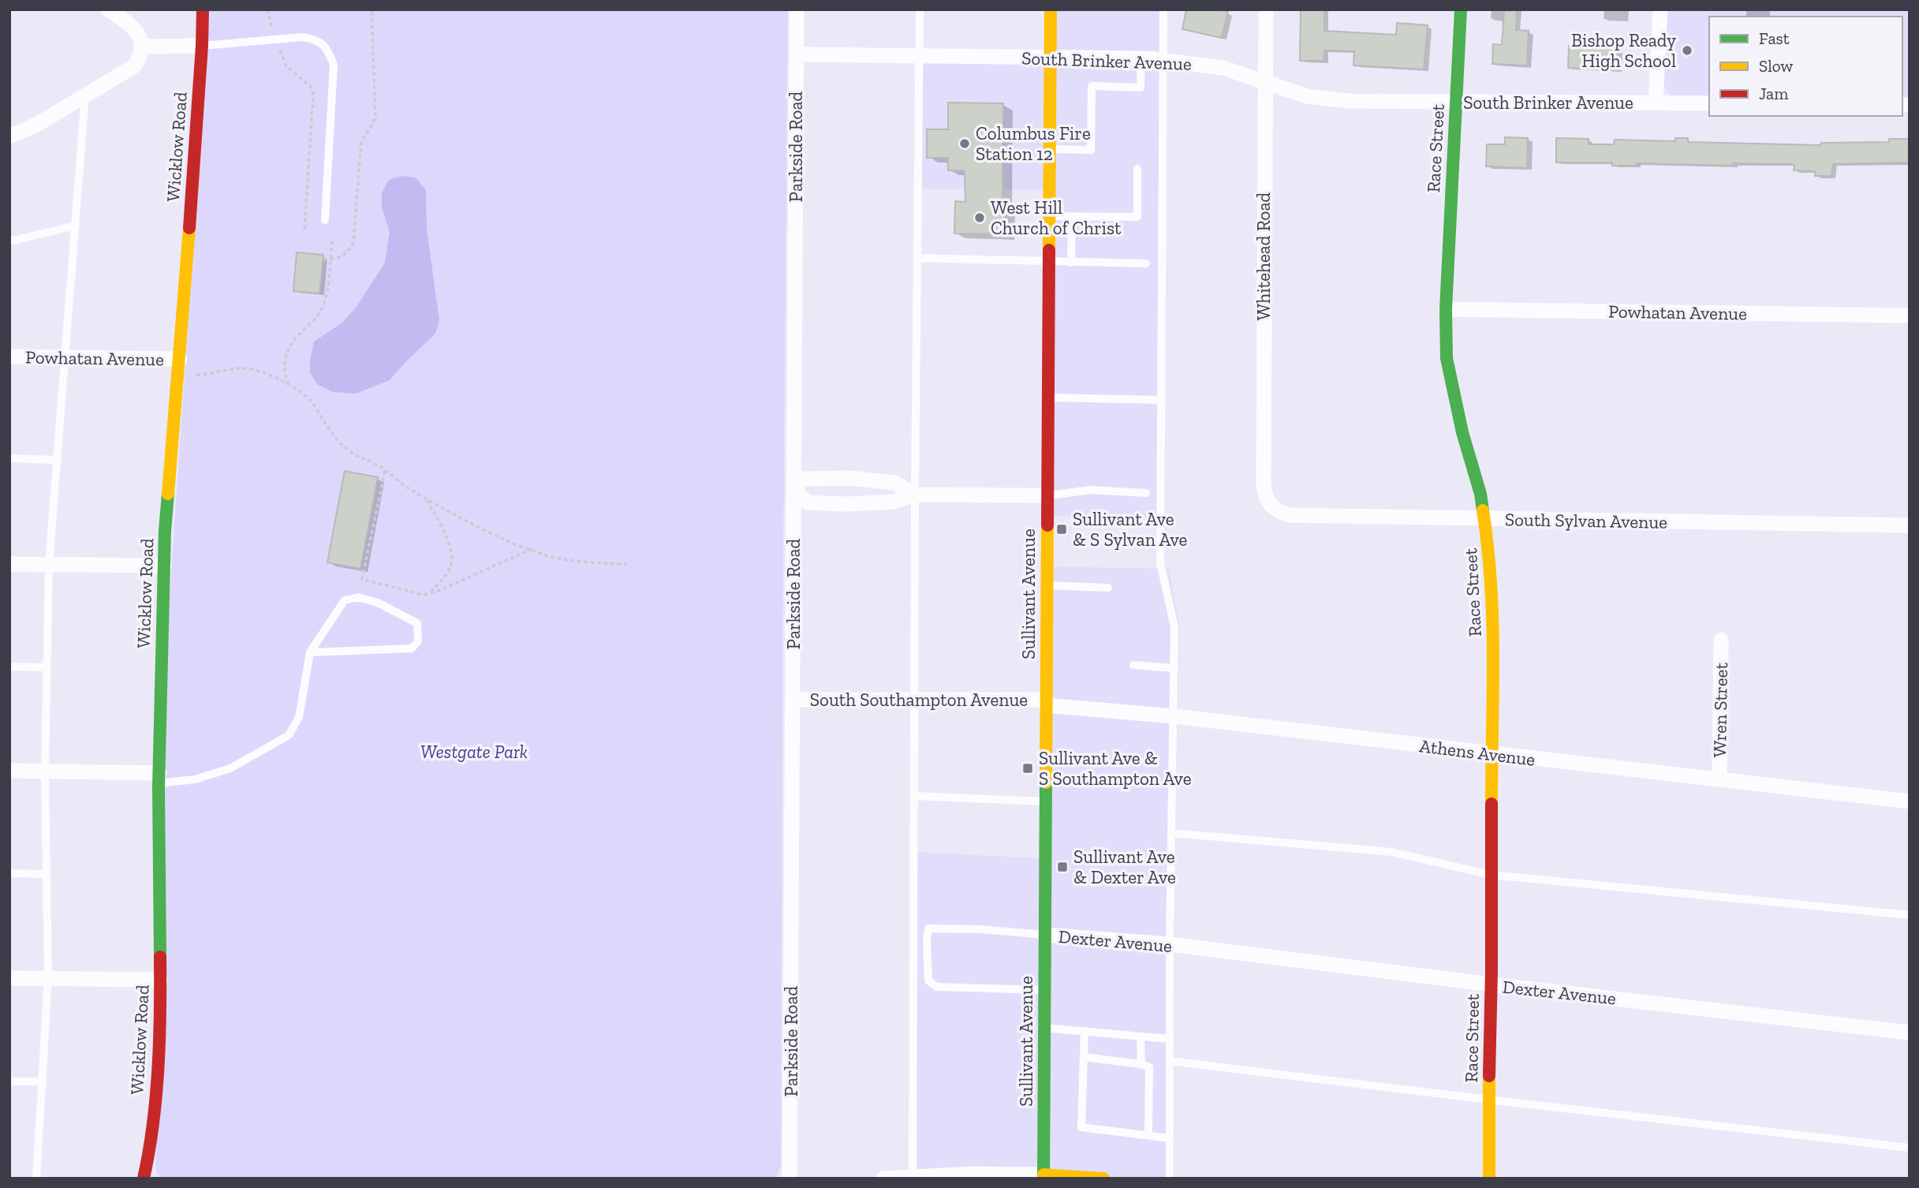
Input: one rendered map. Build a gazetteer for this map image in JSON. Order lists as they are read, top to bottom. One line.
{"streets":{"street":["South Brinker Avenue","Wicklow Road","Parkside Road","Race Street","Whitehead Road","Powhatan Avenue","South Sylvan Avenue","Sullivant Avenue","South Southampton Avenue","Wren Street","Athens Avenue","Dexter Avenue"]},"crossings":[["South Brinker Avenue","Parkside Road"],["South Brinker Avenue","Race Street"],["South Brinker Avenue","Whitehead Road"],["South Brinker Avenue","Sullivant Avenue"],["Wicklow Road","Powhatan Avenue"],["Parkside Road","South Southampton Avenue"],["Race Street","Powhatan Avenue"],["Race Street","South Sylvan Avenue"],["Race Street","Athens Avenue"],["Race Street","Dexter Avenue"],["Whitehead Road","South Sylvan Avenue"],["Sullivant Avenue","South Southampton Avenue"],["Sullivant Avenue","Athens Avenue"],["Sullivant Avenue","Dexter Avenue"],["South Southampton Avenue","Athens Avenue"],["Wren Street","Athens Avenue"]],"parks":["Westgate Park"],"places":{"other":["Bishop Ready High School","Columbus Fire Station 12","West Hill Church of Christ"],"transit":["Sullivant Ave & S Sylvan Ave","Sullivant Ave & S Southampton Ave","Sullivant Ave & Dexter Ave"]},"legend":["Fast","Slow","Jam"]}
